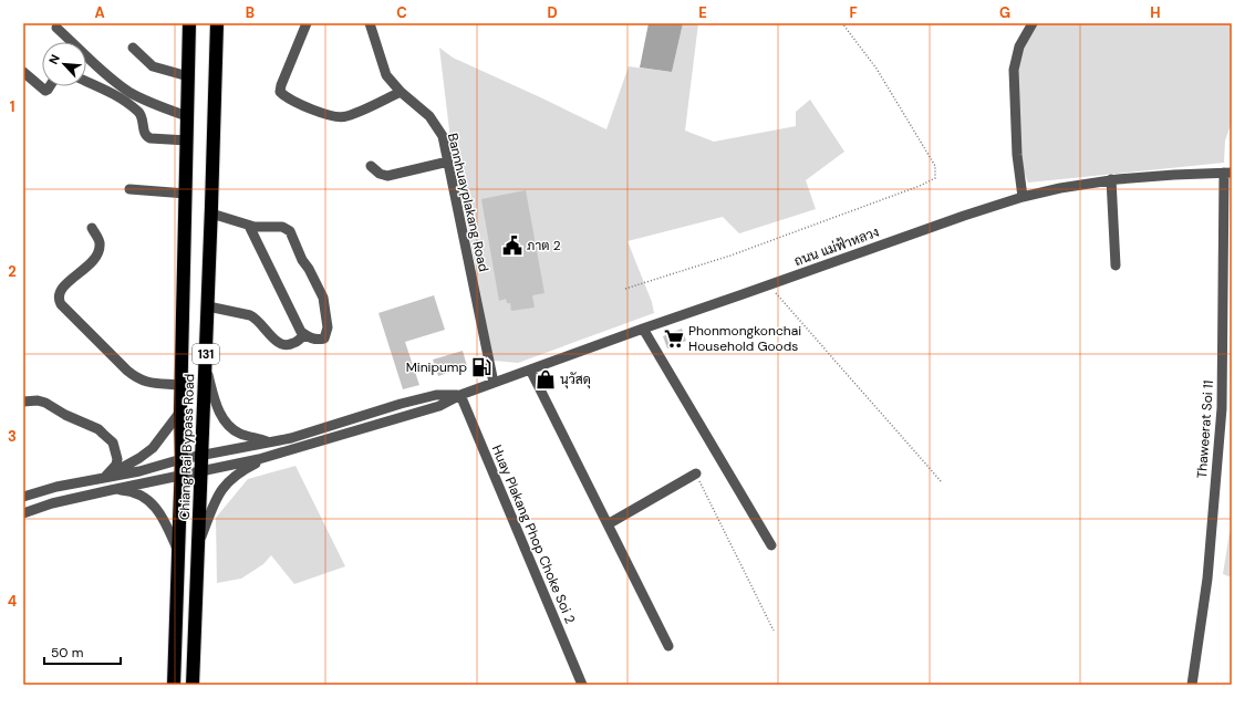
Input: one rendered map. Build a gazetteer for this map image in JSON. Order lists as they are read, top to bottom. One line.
{"streets":{"highway":["131","Chiang Rai Bypass Road"],"street":["Bannhuayplakang Road","ถนน แม่ฟ้าหลวง","Thaweerat Soi 11","Huay Plakang Phop Choke Soi 2"]},"crossings":[["Bannhuayplakang Road","ถนน แม่ฟ้าหลวง"],["ถนน แม่ฟ้าหลวง","Thaweerat Soi 11"],["ถนน แม่ฟ้าหลวง","Huay Plakang Phop Choke Soi 2"]],"places":{"public building":["ภาต 2"],"supermarket":["Phonmongkonchai Household Goods"],"fuel station":["Minipump"],"shop":["นุวัสดุ"]},"scale_bar":"50 m","north":"top left","grid":{"columns":["A","B","C","D","E","F","G","H"],"rows":["1","2","3","4"]}}
